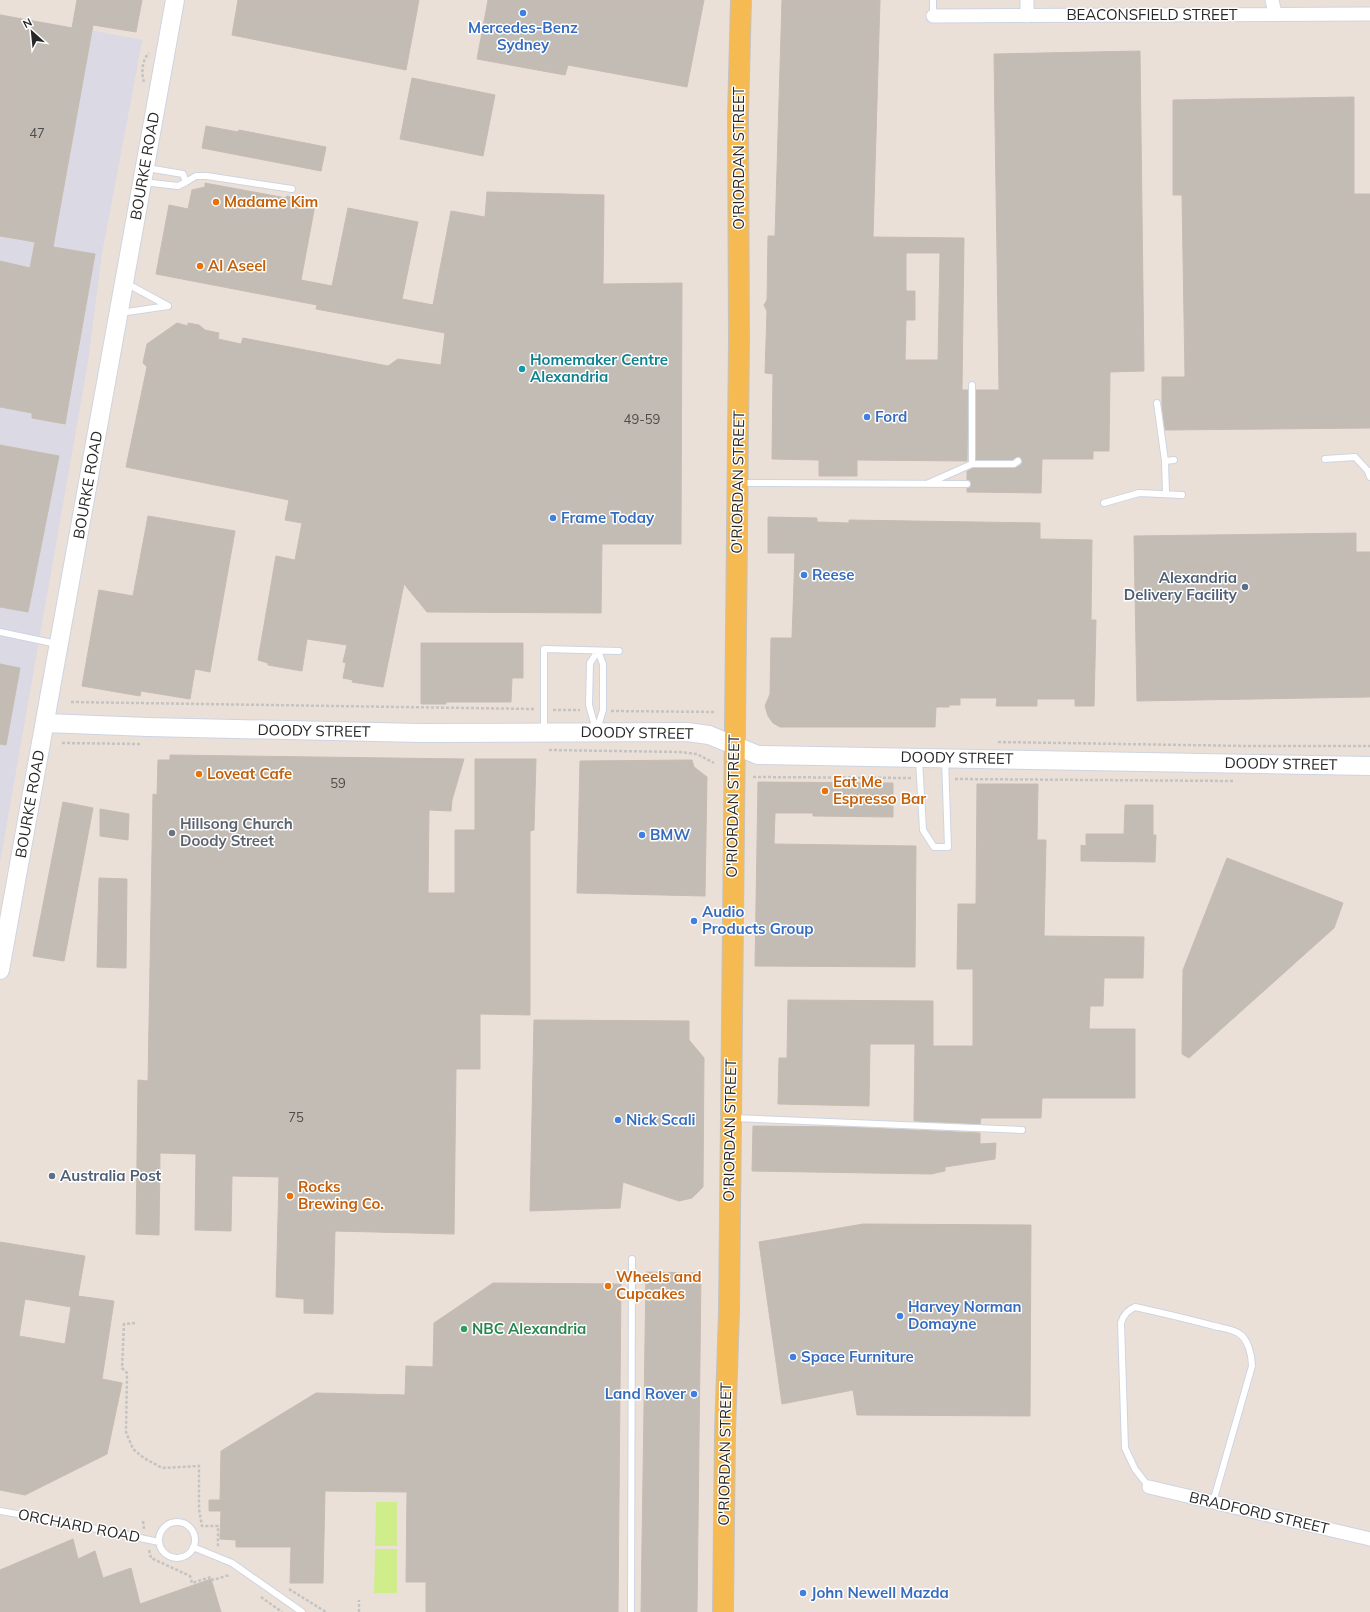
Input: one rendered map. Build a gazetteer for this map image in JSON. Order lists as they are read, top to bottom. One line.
{"streets":{"main road":["O'RIORDAN STREET"],"street":["BEACONSFIELD STREET","BOURKE ROAD","DOODY STREET","BRADFORD STREET"],"lane":["ORCHARD ROAD"]},"crossings":[["O'RIORDAN STREET","DOODY STREET"],["BOURKE ROAD","DOODY STREET"]],"places":["Mercedes-Benz Sydney","Madame Kim","Al Aseel","Homemaker Centre Alexandria","Ford","Frame Today","Reese","Alexandria Delivery Facility","Loveat Cafe","Eat Me Espresso Bar","Hillsong Church Doody Street","BMW","Audio Products Group","Nick Scali","Australia Post","Rocks Brewing Co.","Wheels and Cupcakes","Harvey Norman Domayne","NBC Alexandria","Space Furniture","Land Rover","John Newell Mazda"],"house_numbers":["47","49-59","59","75"],"north":"top left"}
